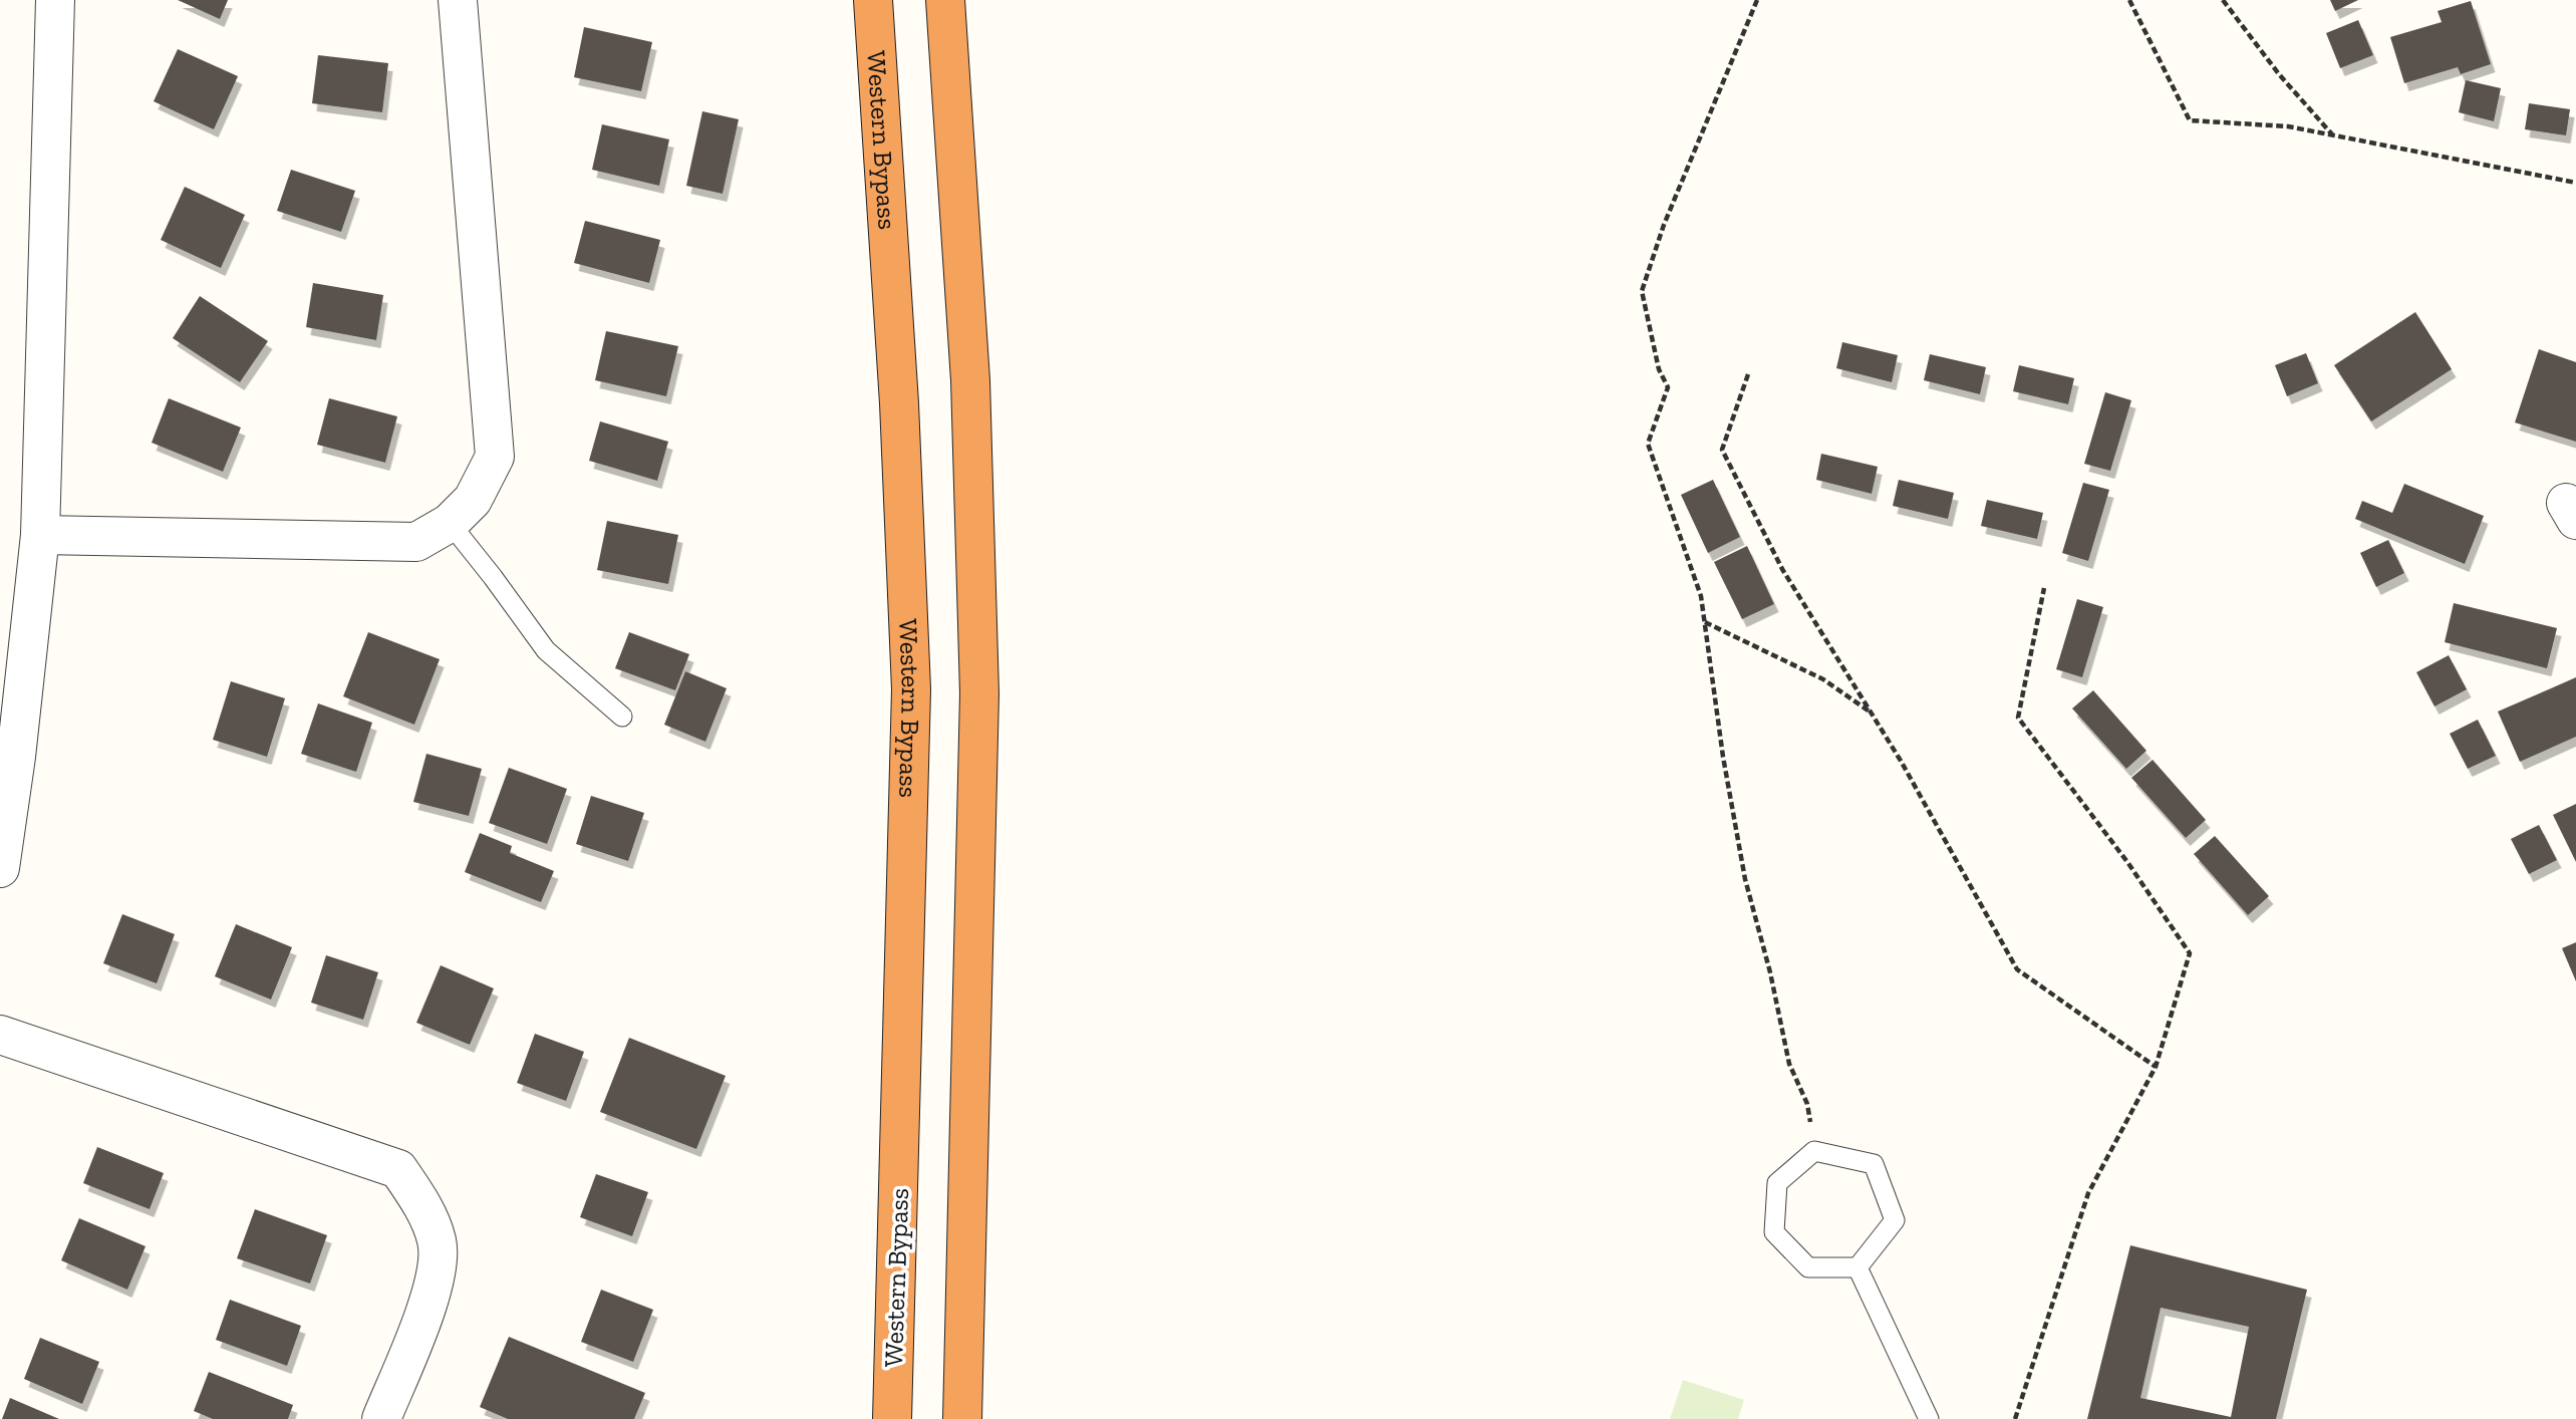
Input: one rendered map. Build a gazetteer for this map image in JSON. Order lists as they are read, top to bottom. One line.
{"streets":{"highway":["Western Bypass"]}}
